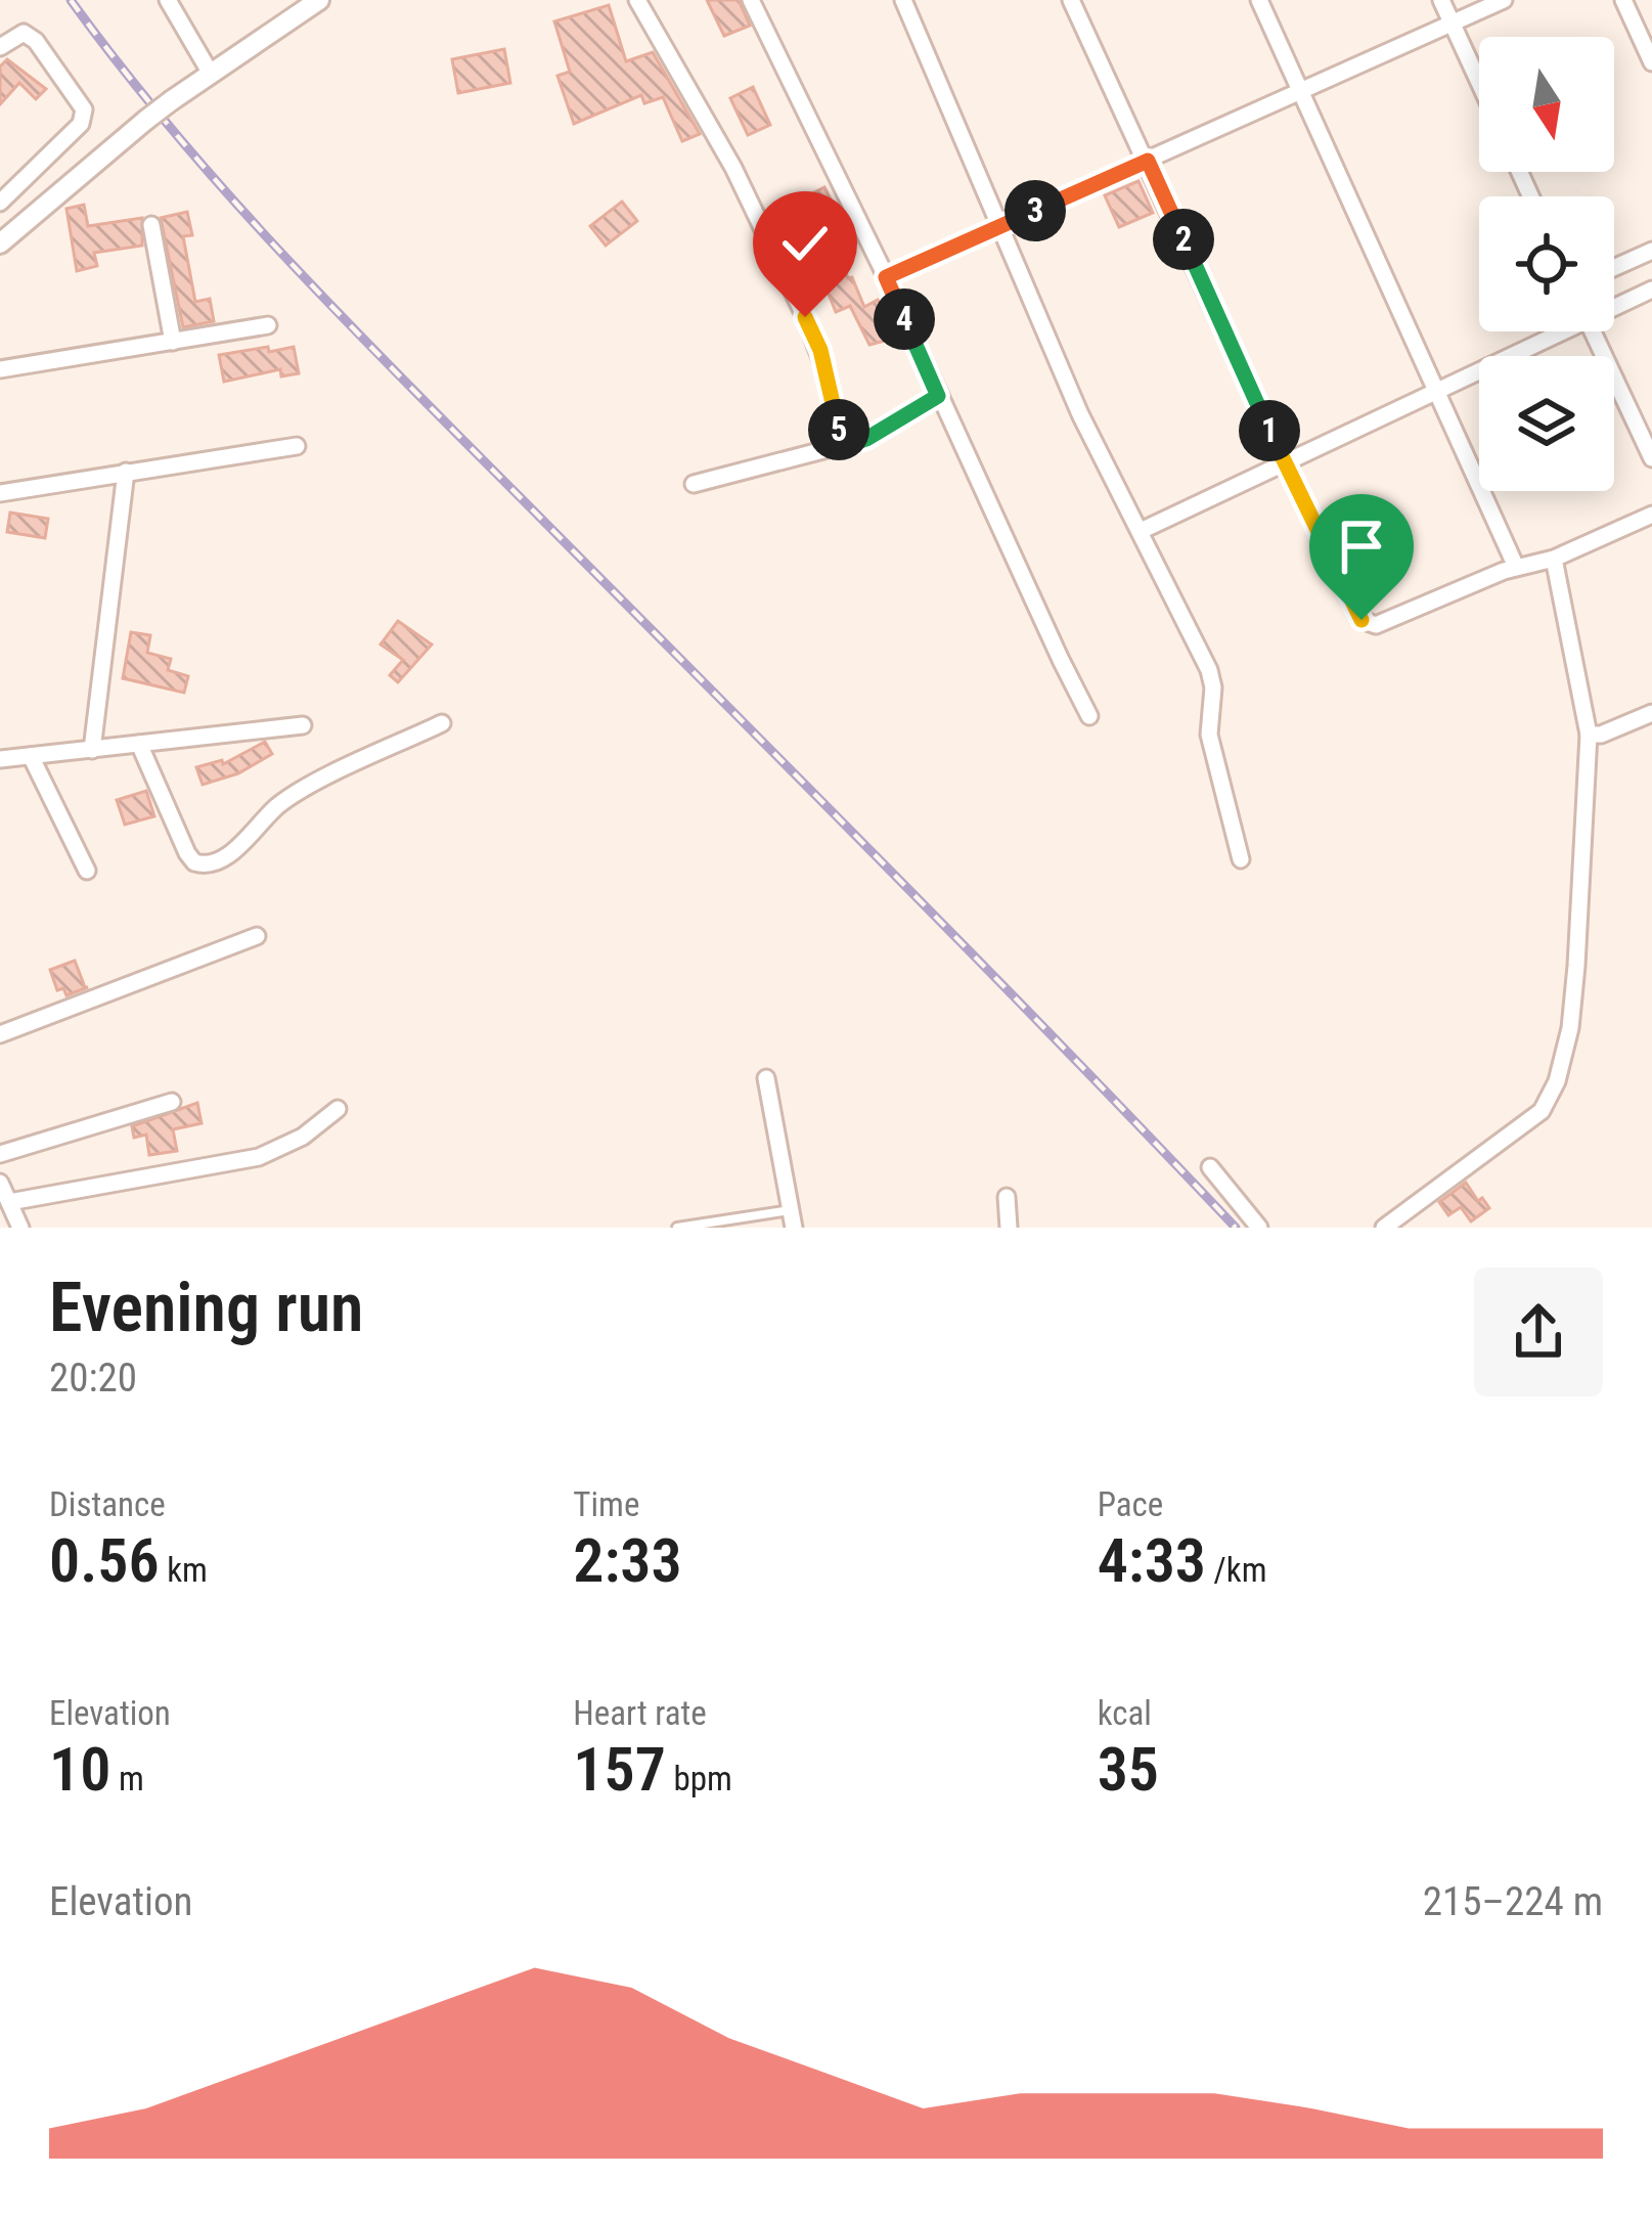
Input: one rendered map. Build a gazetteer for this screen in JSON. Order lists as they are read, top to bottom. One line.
{"north":"bottom","page":{"pins":["3","2","4","5","1"],"heading":["Evening run","20:20"],"stats":[["Distance","0.56 km"],["Time","2:33"],["Pace","4:33 /km"],["Elevation","10 m"],["Heart rate","157 bpm"],["kcal","35"]],"chart":["Elevation","215–224 m"]}}
